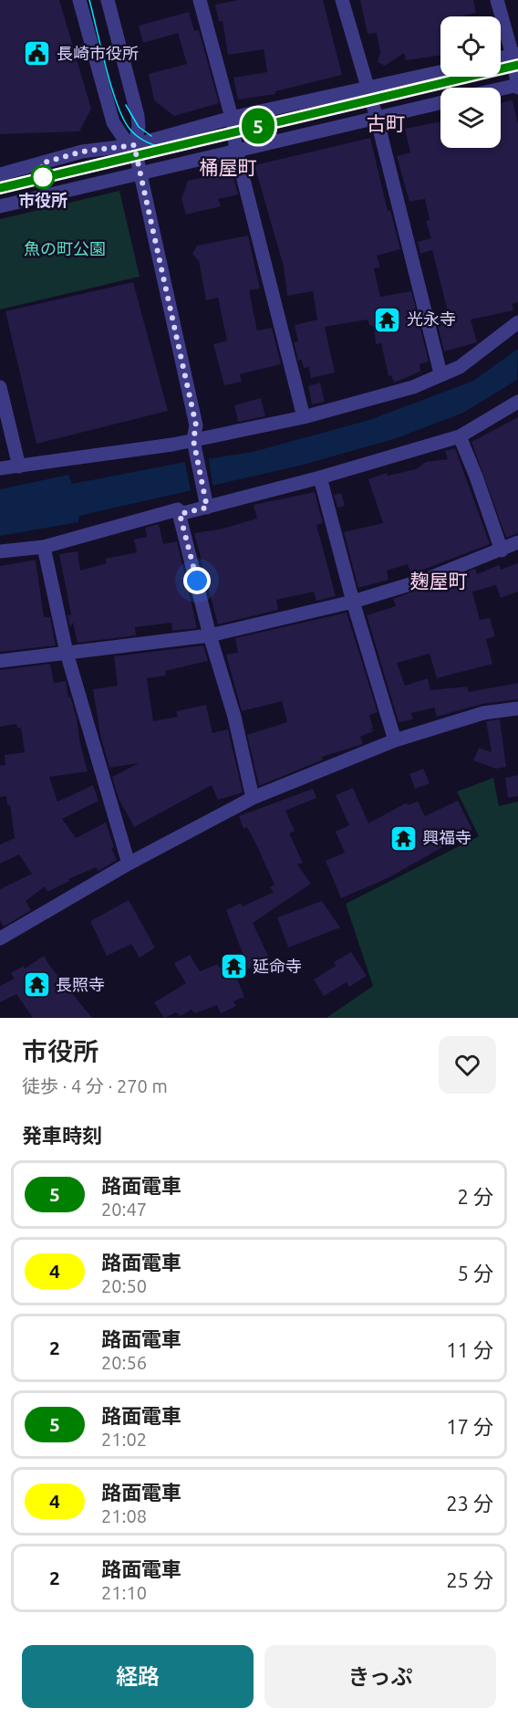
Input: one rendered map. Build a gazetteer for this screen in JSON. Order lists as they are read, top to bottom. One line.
{"districts":["古町","桶屋町","麹屋町"],"parks":["魚の町公園"],"places":{"public building":["長崎市役所"],"other":["市役所"],"temple":["光永寺","興福寺","延命寺","長照寺"]},"lines":["tram line 5"],"page":{"on_map":"5","heading":[["市役所","徒歩 · 4 分 · 270 m"],"発車時刻"],"list":[{"mark":"5","name":"路面電車","note":"20:47","value":"2 分"},{"mark":"4","name":"路面電車","note":"20:50","value":"5 分"},{"mark":"2","name":"路面電車","note":"20:56","value":"11 分"},{"mark":"5","name":"路面電車","note":"21:02","value":"17 分"},{"mark":"4","name":"路面電車","note":"21:08","value":"23 分"},{"mark":"2","name":"路面電車","note":"21:10","value":"25 分"}],"buttons":["経路","きっぷ"]}}
